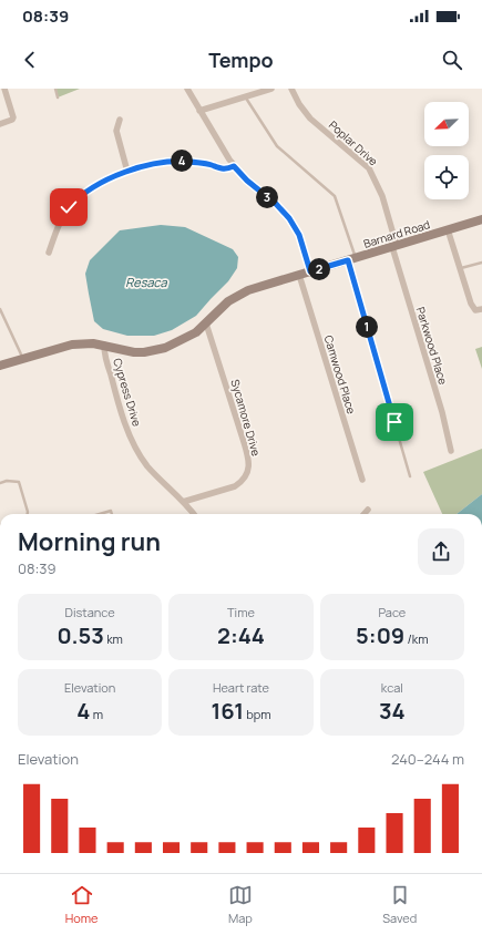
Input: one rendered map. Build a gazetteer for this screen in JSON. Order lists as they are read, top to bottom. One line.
{"streets":{"street":["Poplar Drive","Barnard Road","Parkwood Place","Camwood Place","Cypress Drive","Sycamore Drive"]},"crossings":[["Poplar Drive","Barnard Road"],["Poplar Drive","Parkwood Place"],["Barnard Road","Parkwood Place"],["Barnard Road","Camwood Place"],["Barnard Road","Cypress Drive"],["Barnard Road","Sycamore Drive"],["Cypress Drive","Sycamore Drive"]],"water":["Resaca"],"north":"bottom left","page":{"status":"08:39","header":"Tempo","pins":["4","3","2","1"],"heading":["Morning run","08:39"],"stats":[["Distance","0.53 km"],["Time","2:44"],["Pace","5:09 /km"],["Elevation","4 m"],["Heart rate","161 bpm"],["kcal","34"]],"chart":["Elevation","240–244 m"],"tabs":["Home","Map","Saved"]}}
